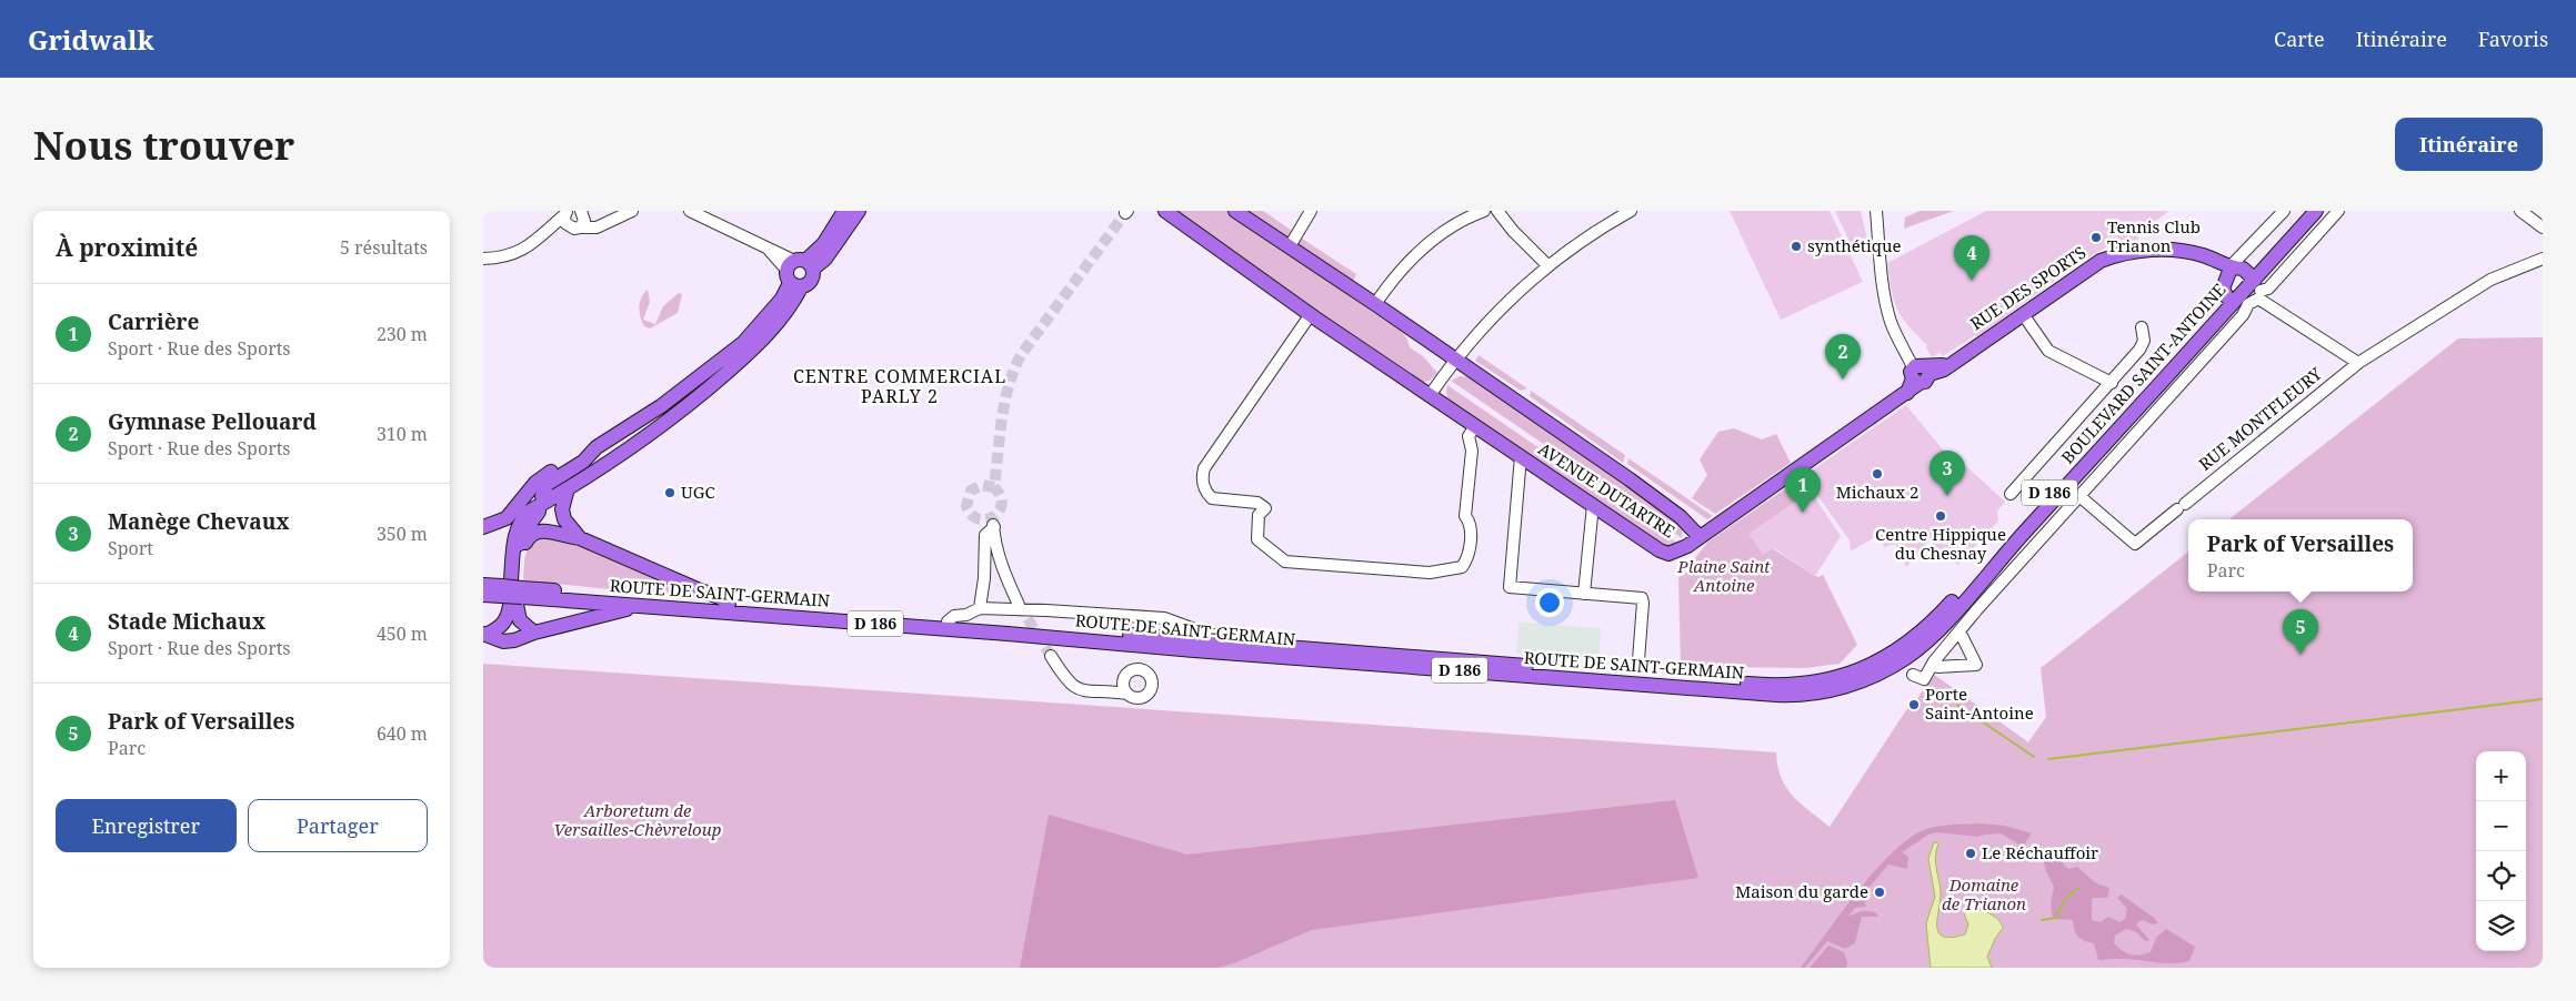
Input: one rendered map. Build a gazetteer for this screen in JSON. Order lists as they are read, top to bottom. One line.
{"streets":{"main road":["RUE DES SPORTS","BOULEVARD SAINT-ANTOINE","AVENUE DUTARTRE","D 186","ROUTE DE SAINT-GERMAIN"],"street":["RUE MONTFLEURY"]},"crossings":[["RUE DES SPORTS","BOULEVARD SAINT-ANTOINE"],["BOULEVARD SAINT-ANTOINE","RUE MONTFLEURY"],["BOULEVARD SAINT-ANTOINE","ROUTE DE SAINT-GERMAIN"]],"districts":["CENTRE COMMERCIAL PARLY 2"],"parks":["Plaine Saint Antoine","Arboretum de Versailles-Chèvreloup","Domaine de Trianon"],"places":["Tennis Club Trianon","synthétique","Michaux 2","UGC","Centre Hippique du Chesnay","Porte Saint-Antoine","Le Réchauffoir","Maison du garde"],"page":{"header":"Gridwalk","nav":["Carte","Itinéraire","Favoris"],"buttons":["Itinéraire",["Enregistrer","Partager"]],"title":"Nous trouver","heading":["À proximité","5 résultats"],"pins":["4","2","3","1","5"],"list":[{"mark":"1","name":"Carrière","note":"Sport · Rue des Sports","value":"230 m"},{"mark":"2","name":"Gymnase Pellouard","note":"Sport · Rue des Sports","value":"310 m"},{"mark":"3","name":"Manège Chevaux","note":"Sport","value":"350 m"},{"mark":"4","name":"Stade Michaux","note":"Sport · Rue des Sports","value":"450 m"},{"mark":"5","name":"Park of Versailles","note":"Parc","value":"640 m"}],"popup":["Park of Versailles","Parc"],"map_buttons":["+","−"]}}
